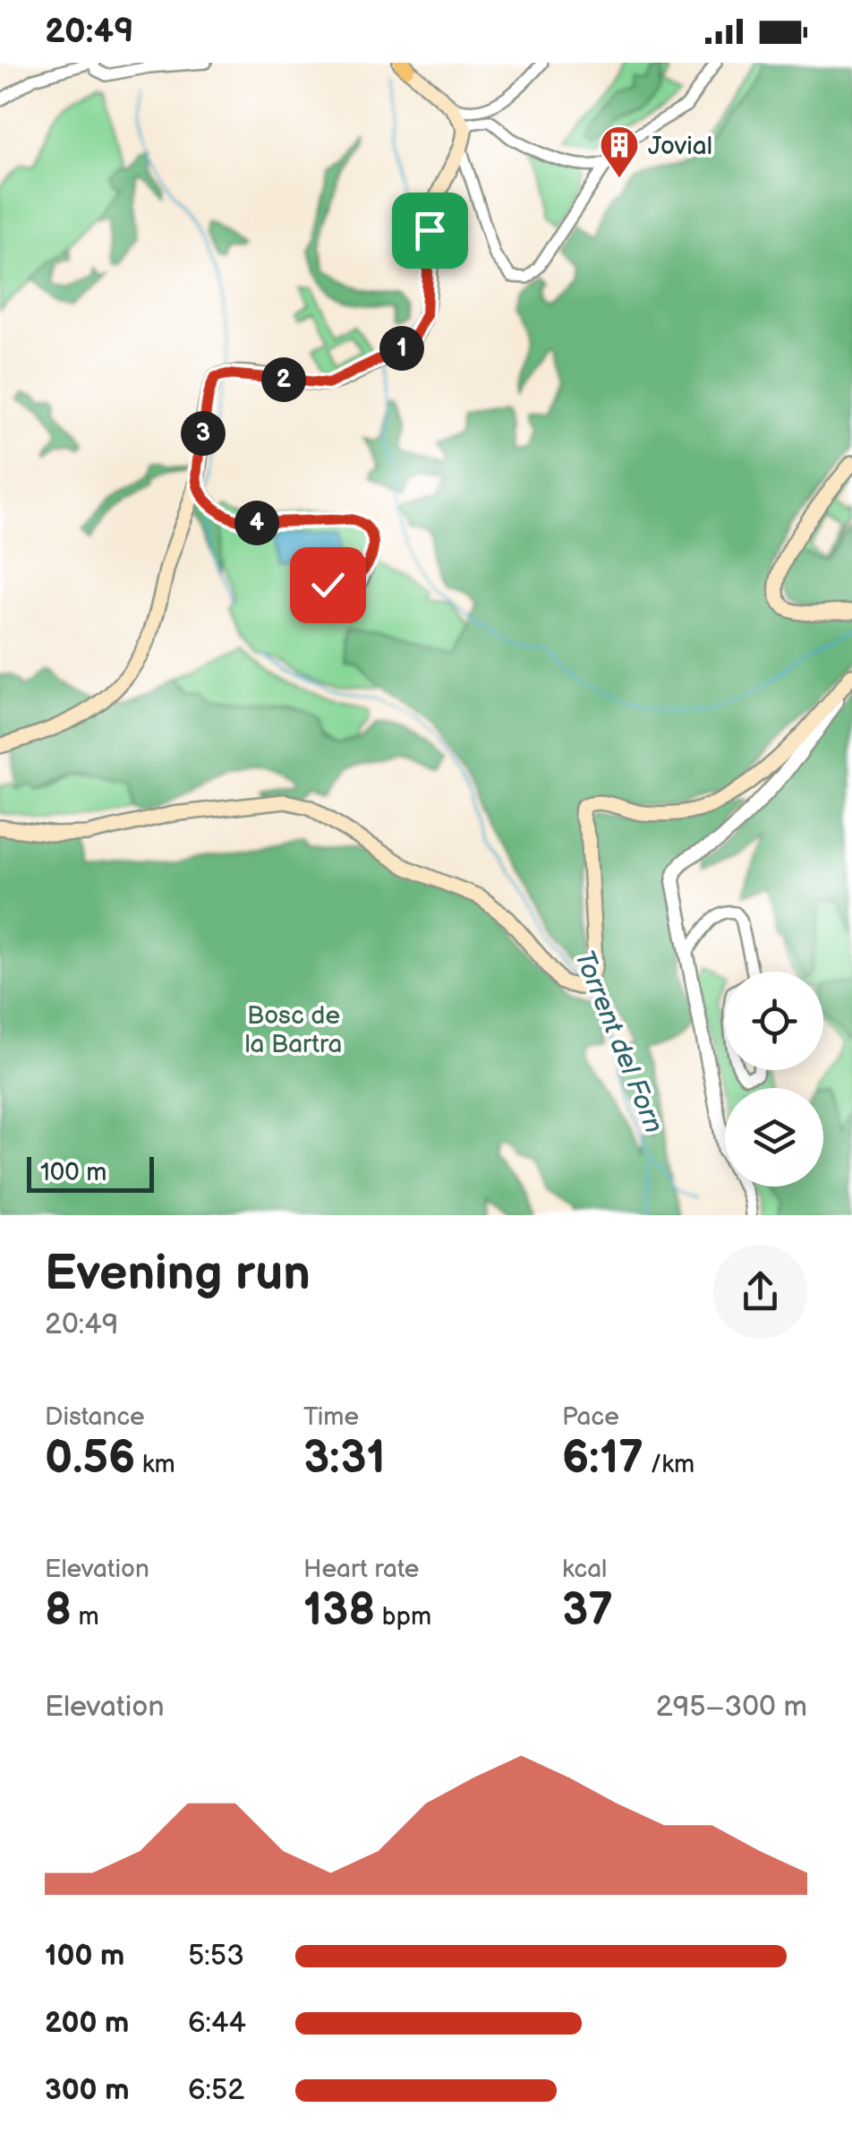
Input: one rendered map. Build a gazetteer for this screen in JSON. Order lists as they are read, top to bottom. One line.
{"water":["Torrent del Forn"],"parks":["Bosc de la Bartra"],"places":{"building":["Jovial"]},"scale_bar":"100 m","page":{"status":"20:49","pins":["1","2","3","4"],"scale":"100 m","heading":["Evening run","20:49"],"stats":[["Distance","0.56 km"],["Time","3:31"],["Pace","6:17 /km"],["Elevation","8 m"],["Heart rate","138 bpm"],["kcal","37"]],"chart":["Elevation","295–300 m"],"list":[{"name":"100 m","note":"5:53"},{"name":"200 m","note":"6:44"},{"name":"300 m","note":"6:52"}]}}
